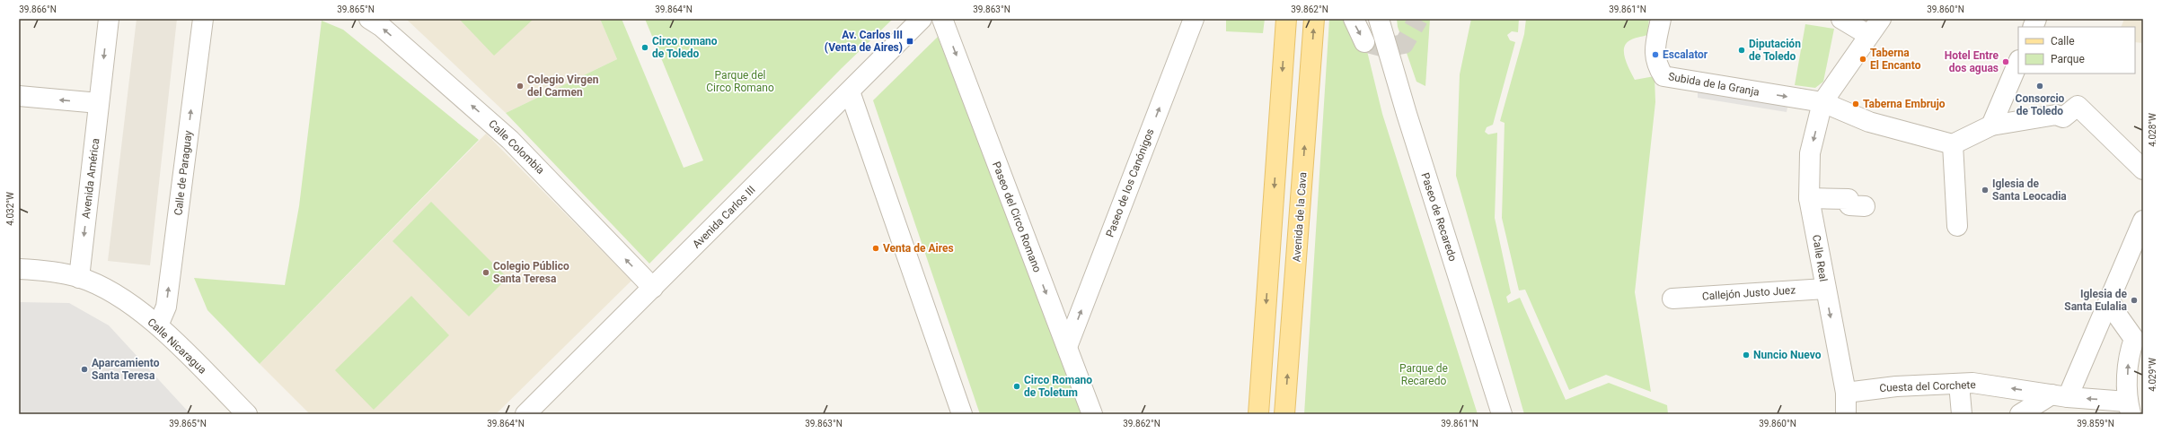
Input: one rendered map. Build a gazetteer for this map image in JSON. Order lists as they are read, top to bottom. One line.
{"streets":{"main road":["Avenida de la Cava"],"street":["Subida de la Granja","Calle Colombia","Calle de Paraguay","Avenida América","Paseo de los Canónigos","Avenida Carlos III","Paseo del Circo Romano","Paseo de Recaredo","Calle Real","Callejón Justo Juez","Calle Nicaragua","Cuesta del Corchete"]},"crossings":[["Subida de la Granja","Calle Real"],["Calle Colombia","Avenida Carlos III"],["Calle de Paraguay","Calle Nicaragua"],["Avenida América","Calle Nicaragua"],["Paseo de los Canónigos","Paseo del Circo Romano"],["Calle Real","Callejón Justo Juez"],["Calle Real","Cuesta del Corchete"]],"one_way":["Subida de la Granja","Calle Colombia","Calle de Paraguay","Avenida América","Paseo de los Canónigos","Calle Real","Cuesta del Corchete"],"parks":["Parque del Circo Romano","Parque de Recaredo"],"places":{"transit":["Av. Carlos III (Venta de Aires)"],"other":["Circo romano de Toledo","Diputación de Toledo","Escalator","Taberna El Encanto","Hotel Entre dos aguas","Colegio Virgen del Carmen","Consorcio de Toledo","Taberna Embrujo","Iglesia de Santa Leocadia","Venta de Aires","Colegio Público Santa Teresa","Iglesia de Santa Eulalia","Nuncio Nuevo","Aparcamiento Santa Teresa","Circo Romano de Toletum"]},"legend":["Calle","Parque"],"coordinates":["39.866°N","39.865°N","39.864°N","39.863°N","39.862°N","39.861°N","39.860°N","4.028°W","4.032°W","4.029°W","39.859°N"]}
